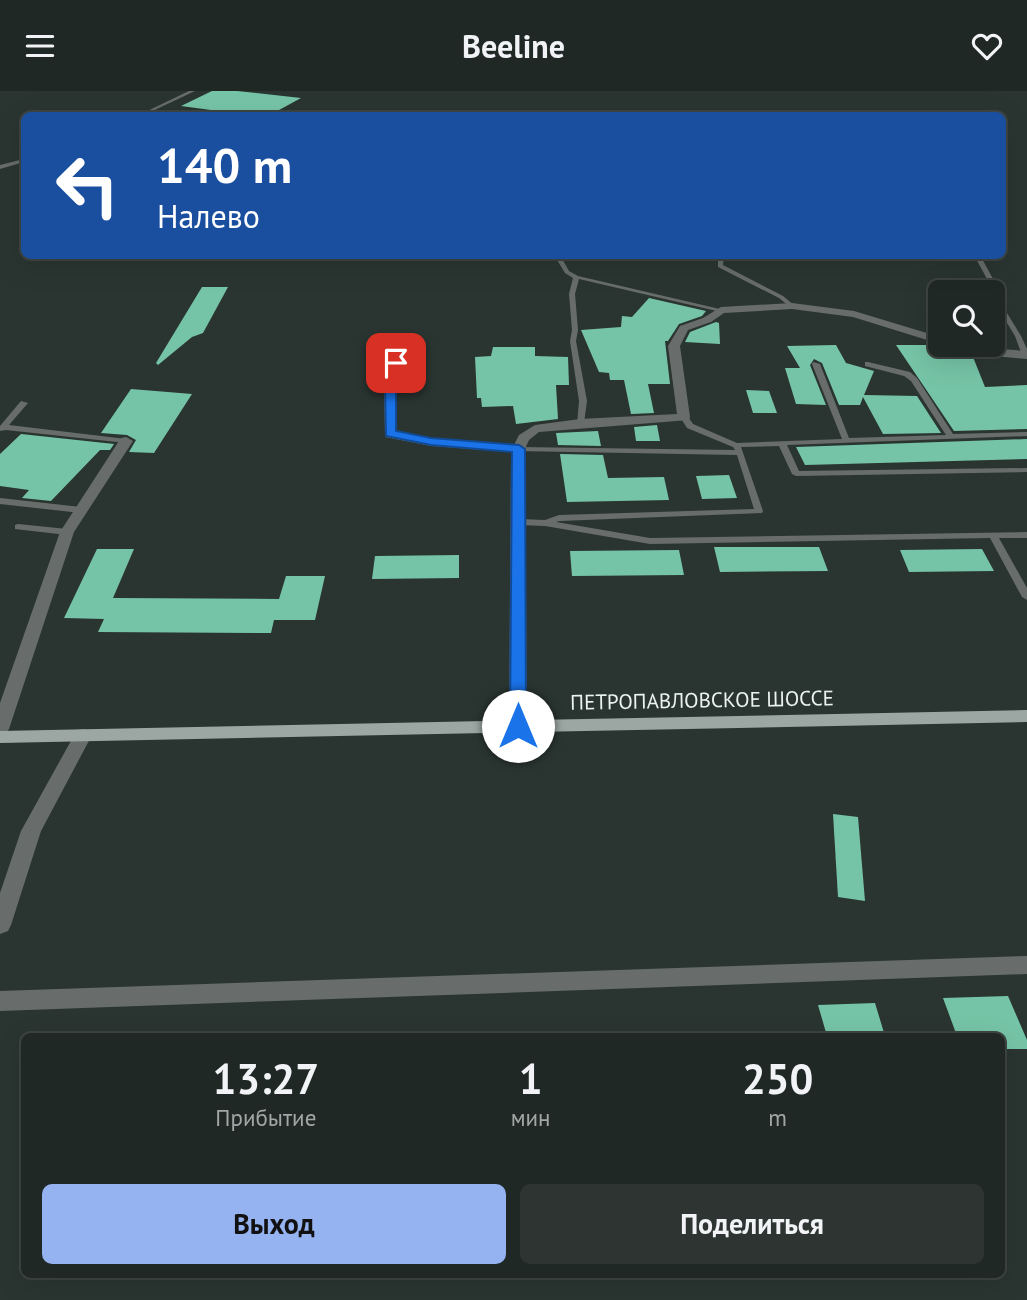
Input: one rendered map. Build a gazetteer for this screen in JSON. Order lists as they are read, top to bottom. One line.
{"streets":{"main road":["ПЕТРОПАВЛОВСКОЕ ШОССЕ"]},"page":{"header":"Beeline","turn":["140 m","Налево"],"eta":["13:27","Прибытие","1","мин","250","m"],"buttons":["Выход","Поделиться"]}}
